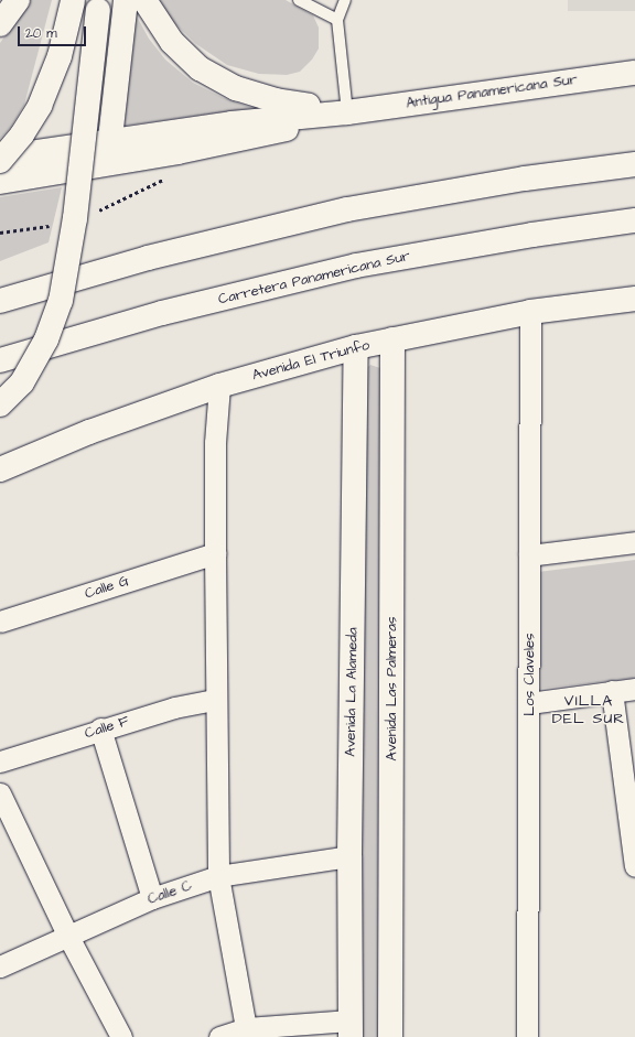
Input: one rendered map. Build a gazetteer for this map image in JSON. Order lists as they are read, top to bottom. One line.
{"streets":{"main road":["Antigua Panamericana Sur","Carretera Panamericana Sur","Avenida El Triunfo","Avenida Las Palmeras","Avenida La Alameda"],"street":["Calle G","Los Claveles","Calle F","Calle C"]},"crossings":[["Avenida El Triunfo","Los Claveles"],["Avenida El Triunfo","Avenida Las Palmeras"],["Avenida El Triunfo","Avenida La Alameda"],["Avenida La Alameda","Calle C"]],"districts":["VILLA DEL SUR"],"scale_bar":"20 m"}
